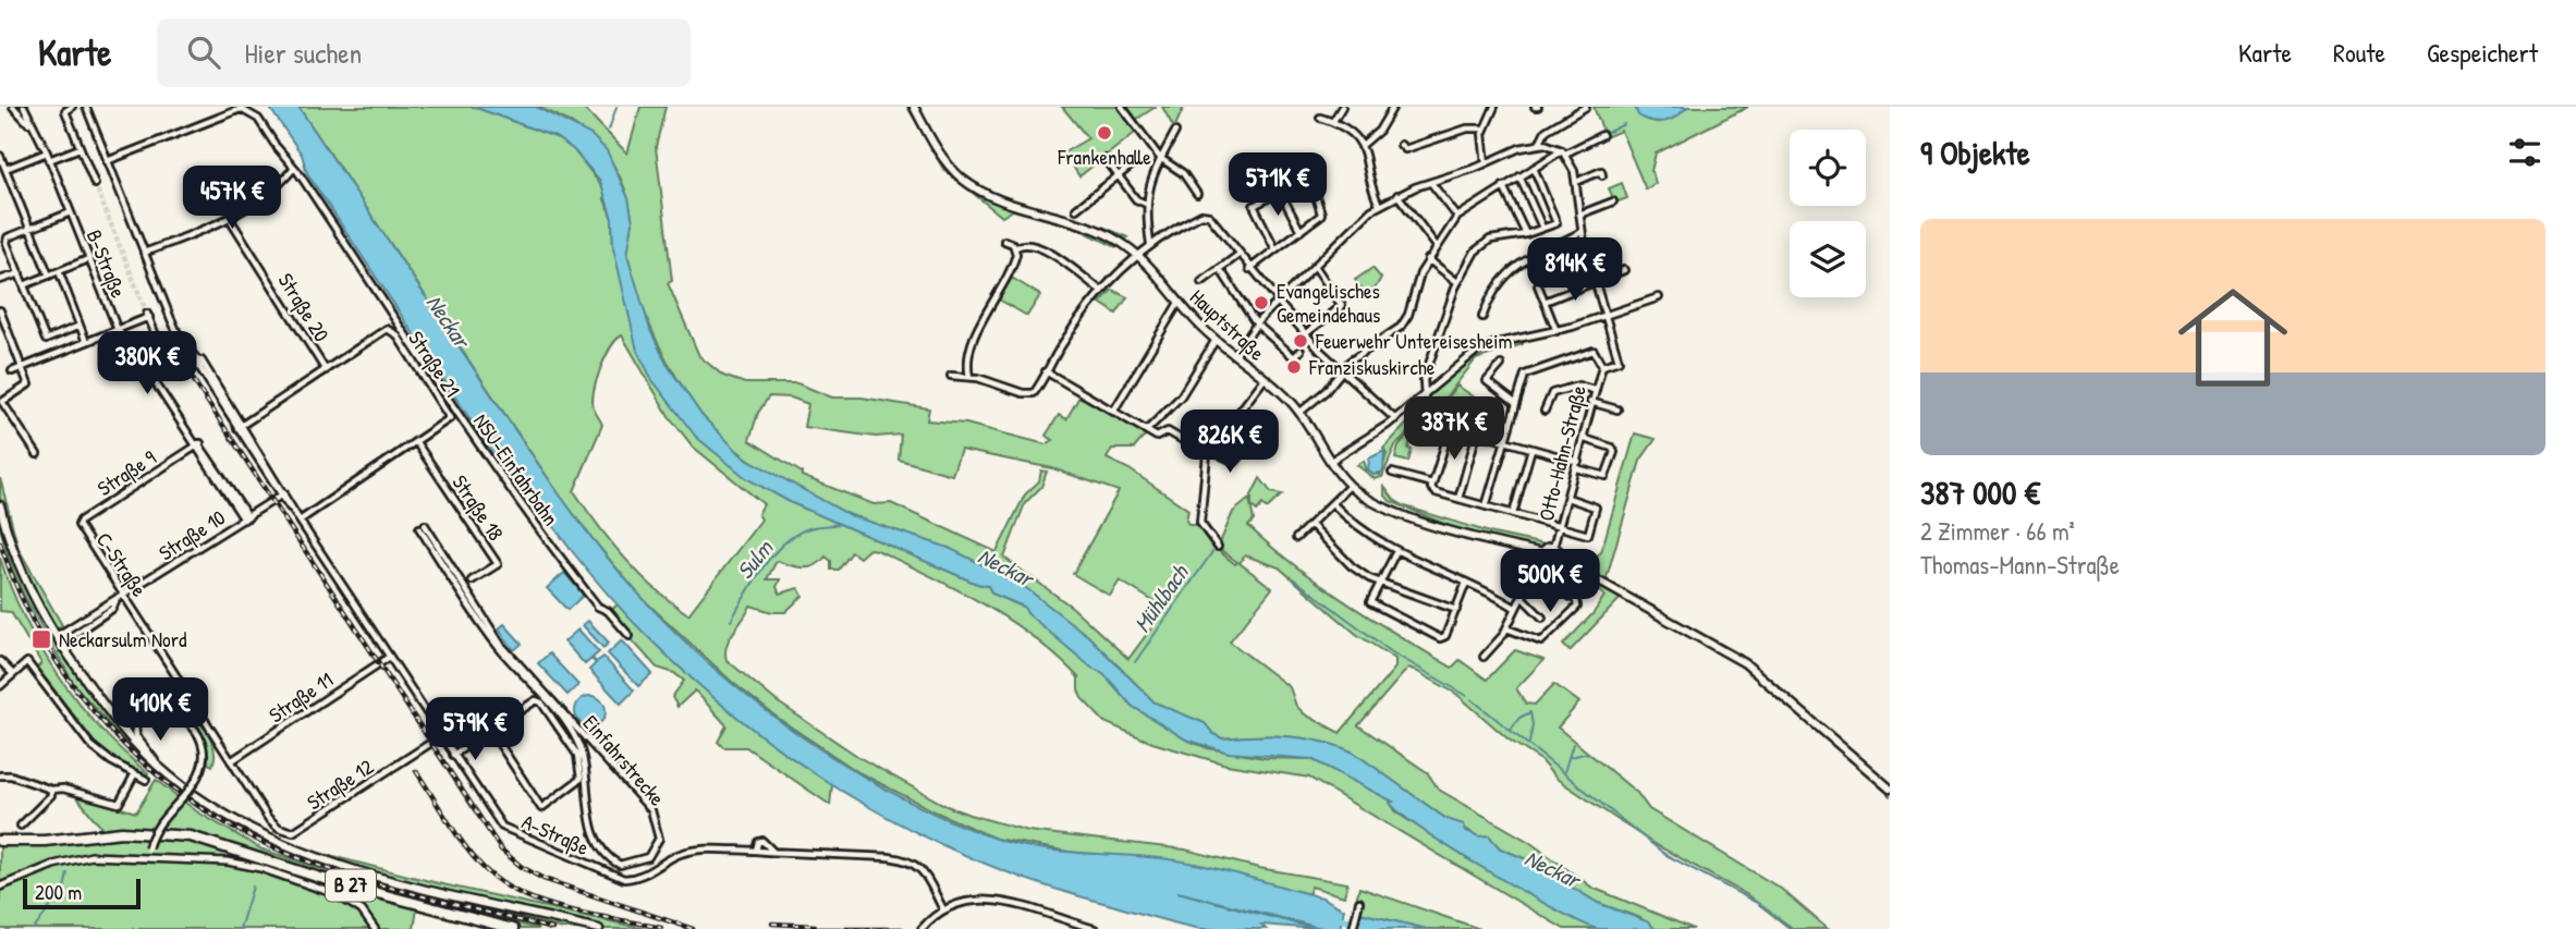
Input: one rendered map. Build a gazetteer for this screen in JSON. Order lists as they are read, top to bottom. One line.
{"streets":{"highway":["B 27"],"main road":["Hauptstraße"],"street":["B-Straße","Straße 20","Straße 21","Otto-Hahn-Straße","NSU-Einfahrbahn","Straße 9","Straße 18","Straße 10","C-Straße","Straße 11","Einfahrstrecke","Straße 12","A-Straße"]},"crossings":[["B-Straße","Straße 9"],["B-Straße","Straße 10"],["Straße 20","Straße 21"],["Straße 21","Straße 18"],["Straße 21","A-Straße"],["Straße 9","C-Straße"],["Straße 10","C-Straße"],["Straße 10","A-Straße"],["C-Straße","Straße 11"],["C-Straße","Straße 12"],["Straße 11","A-Straße"],["Straße 12","A-Straße"]],"water":["Neckar","Sulm","Mühlbach"],"places":{"other":["Frankenhalle","Evangelisches Gemeindehaus","Feuerwehr Untereisesheim","Franziskuskirche"],"transit":["Neckarsulm Nord"]},"scale_bar":"200 m","page":{"header":"Karte","search":"Hier suchen","nav":["Karte","Route","Gespeichert"],"heading":"9 Objekte","price":["571K €","457K €","814K €","380K €","387K €","826K €","500K €","410K €","579K €"],"list":[{"name":"387 000 €","note":"2 Zimmer · 66 m² · Thomas-Mann-Straße"}],"scale":"200 m"}}
